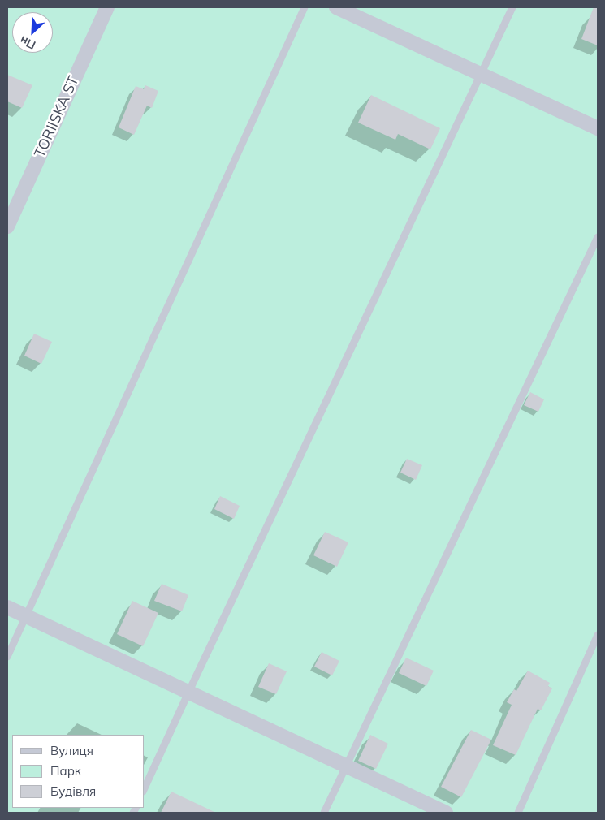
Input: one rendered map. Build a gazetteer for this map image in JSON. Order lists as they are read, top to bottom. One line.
{"streets":{"street":["TORIISKA ST"]},"legend":["Вулиця","Парк","Будівля"],"north":"bottom left"}
